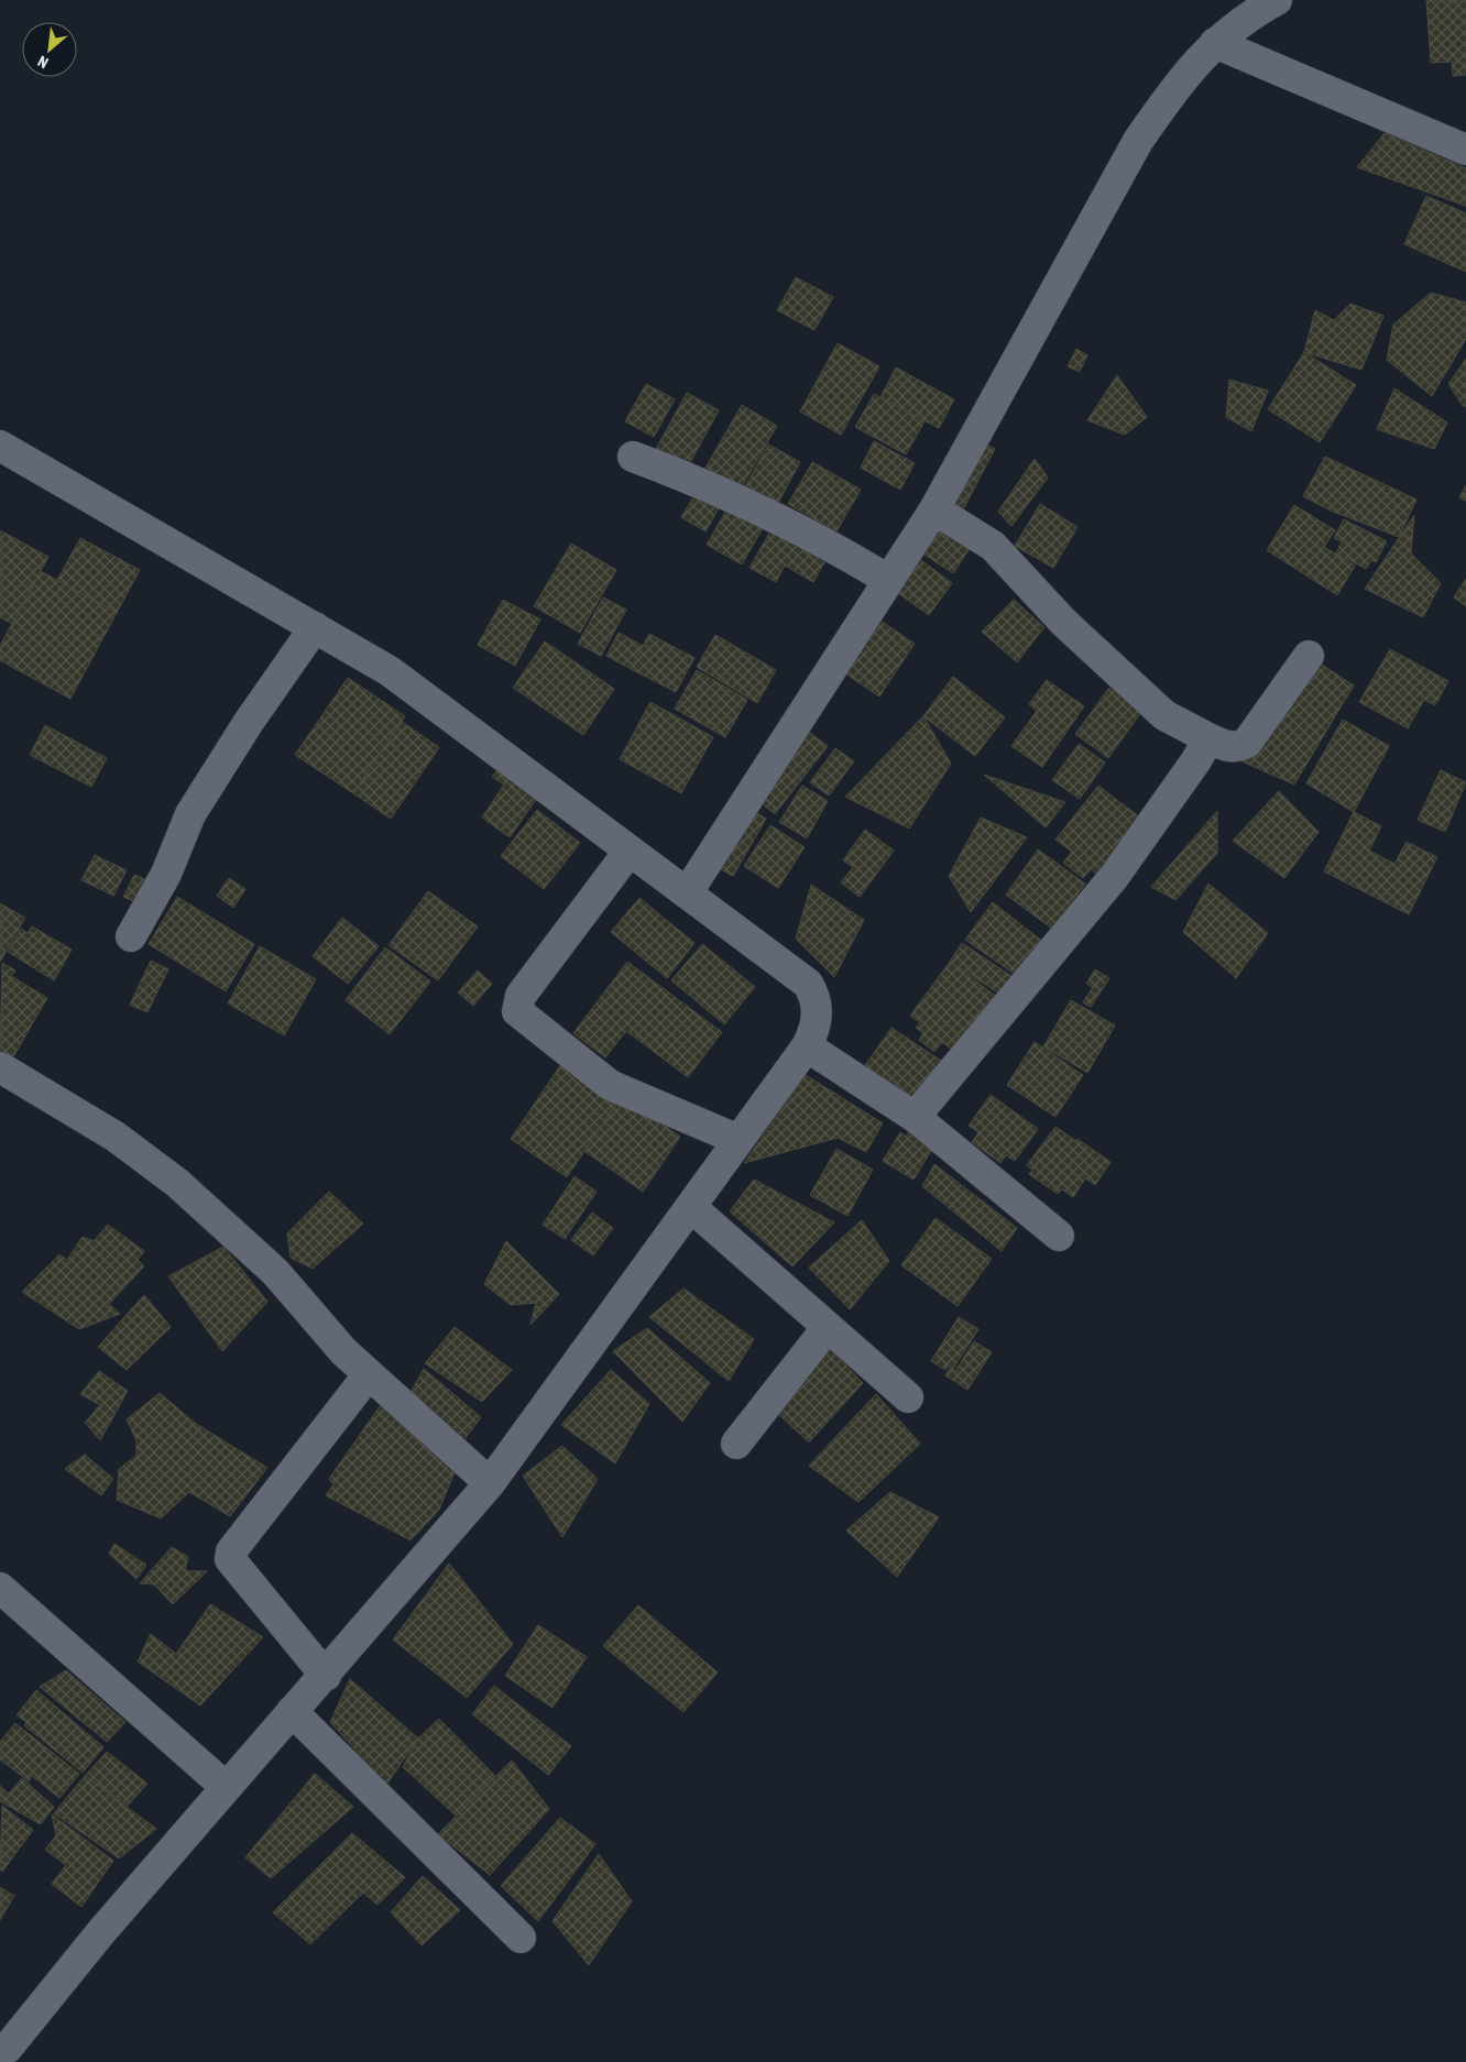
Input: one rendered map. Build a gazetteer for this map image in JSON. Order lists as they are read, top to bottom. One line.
{"north":"bottom left"}
